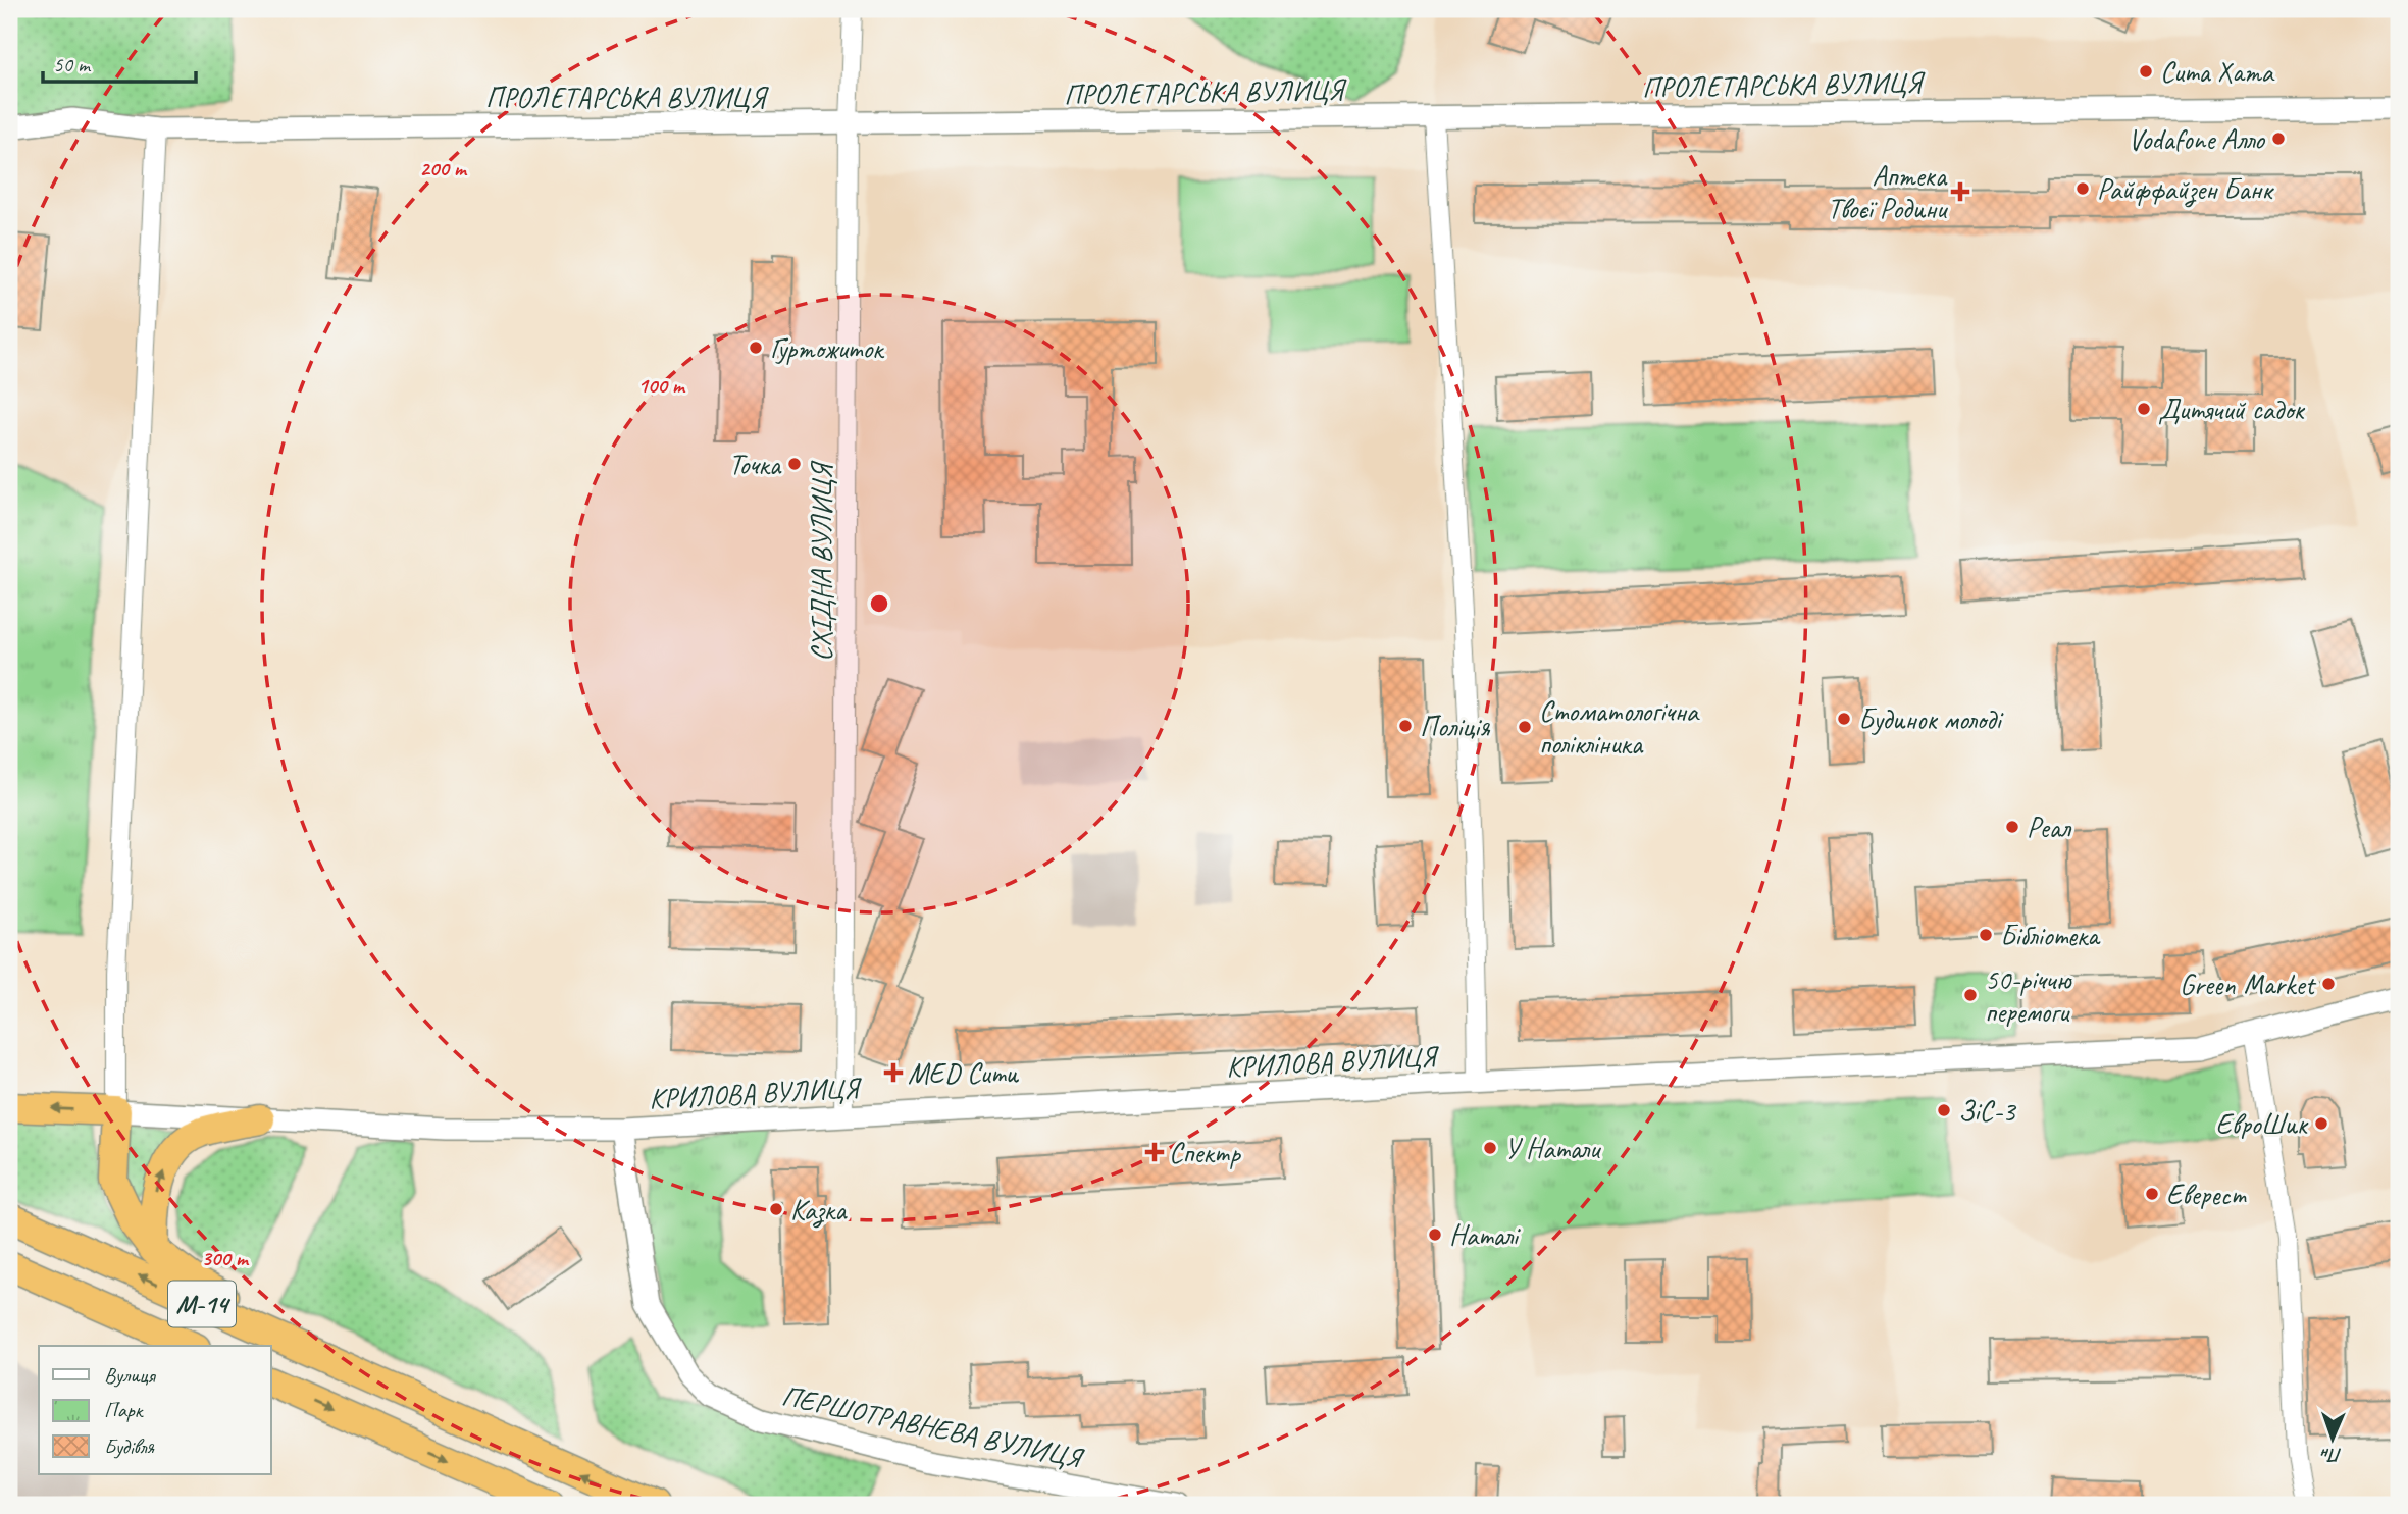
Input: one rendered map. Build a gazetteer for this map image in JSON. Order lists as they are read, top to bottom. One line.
{"streets":{"highway":["М-14"],"street":["ПРОЛЕТАРСЬКА ВУЛИЦЯ","СХІДНА ВУЛИЦЯ","КРИЛОВА ВУЛИЦЯ","ПЕРШОТРАВНЕВА ВУЛИЦЯ"]},"crossings":[["ПРОЛЕТАРСЬКА ВУЛИЦЯ","СХІДНА ВУЛИЦЯ"],["СХІДНА ВУЛИЦЯ","КРИЛОВА ВУЛИЦЯ"],["КРИЛОВА ВУЛИЦЯ","ПЕРШОТРАВНЕВА ВУЛИЦЯ"]],"places":{"other":["Сита Хата","Vodafone Алло","Райффайзен Банк","Гуртожиток","Дитячий садок","Точка","Будинок молоді","Поліція","Стоматологічна полікліника","Реал","Бібліотека","Green Market","50-річчю перемоги","ЗіС-3","ЕвроШик","У Натали","Еверест","Казка","Наталі"],"health":["Аптека Твоєї Родини","MED Сити","Спектр"]},"legend":["Вулиця","Парк","Будівля"],"scale_bar":"50 m","north":"bottom","rings":["200 m","100 m","300 m"]}
